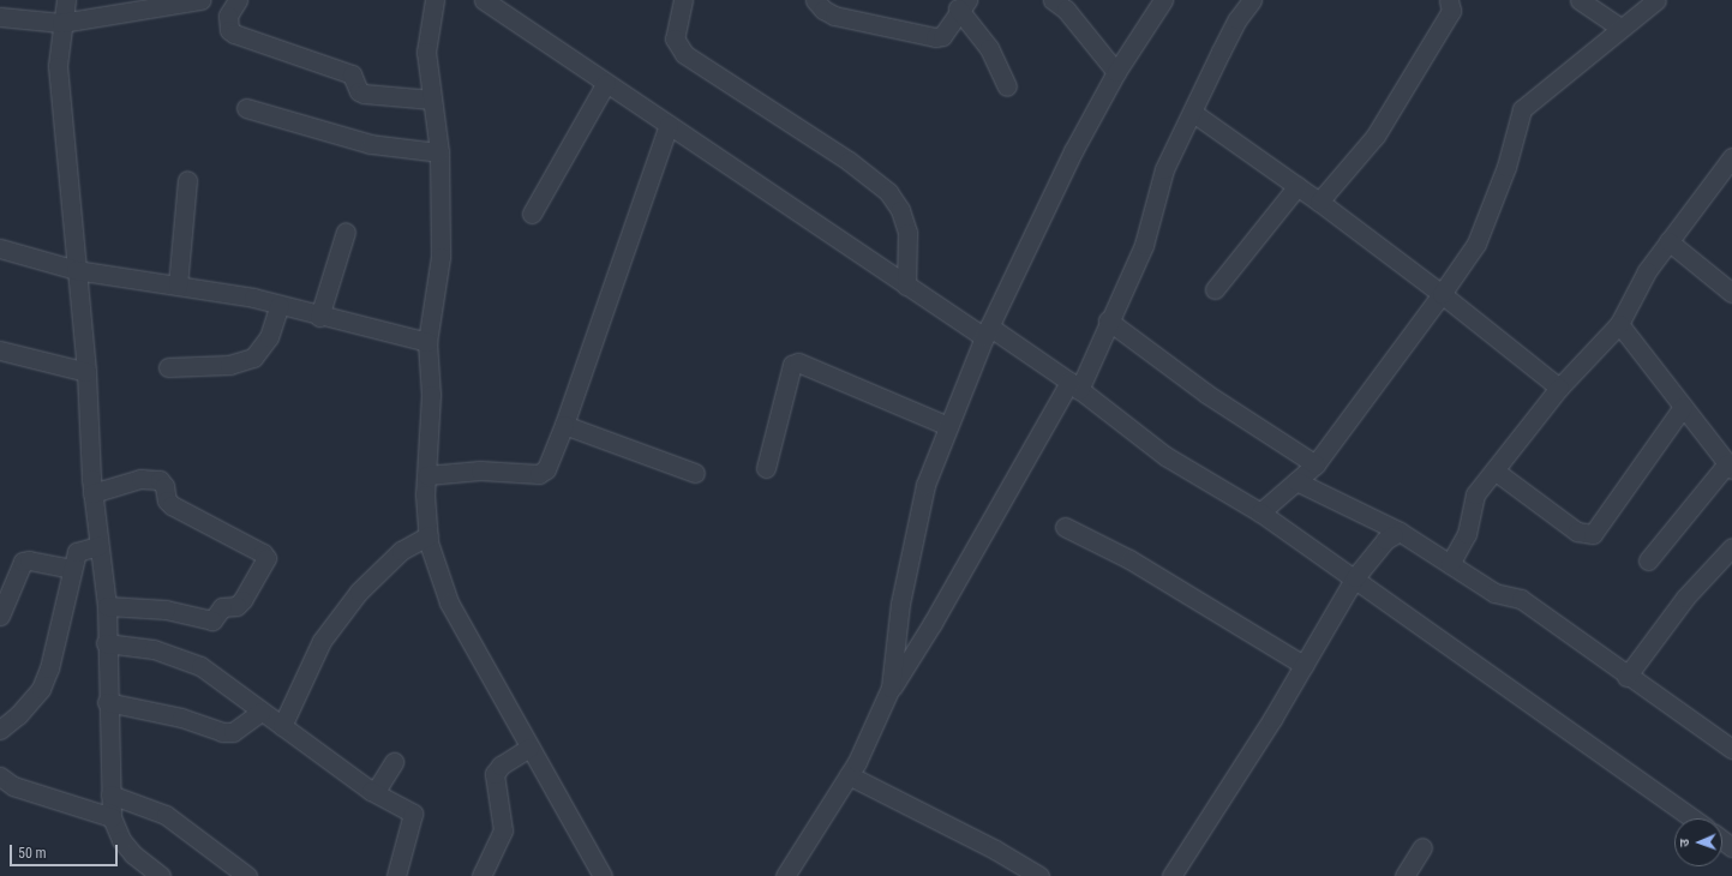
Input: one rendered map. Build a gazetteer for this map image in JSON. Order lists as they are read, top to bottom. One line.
{"scale_bar":"50 m","north":"left"}
